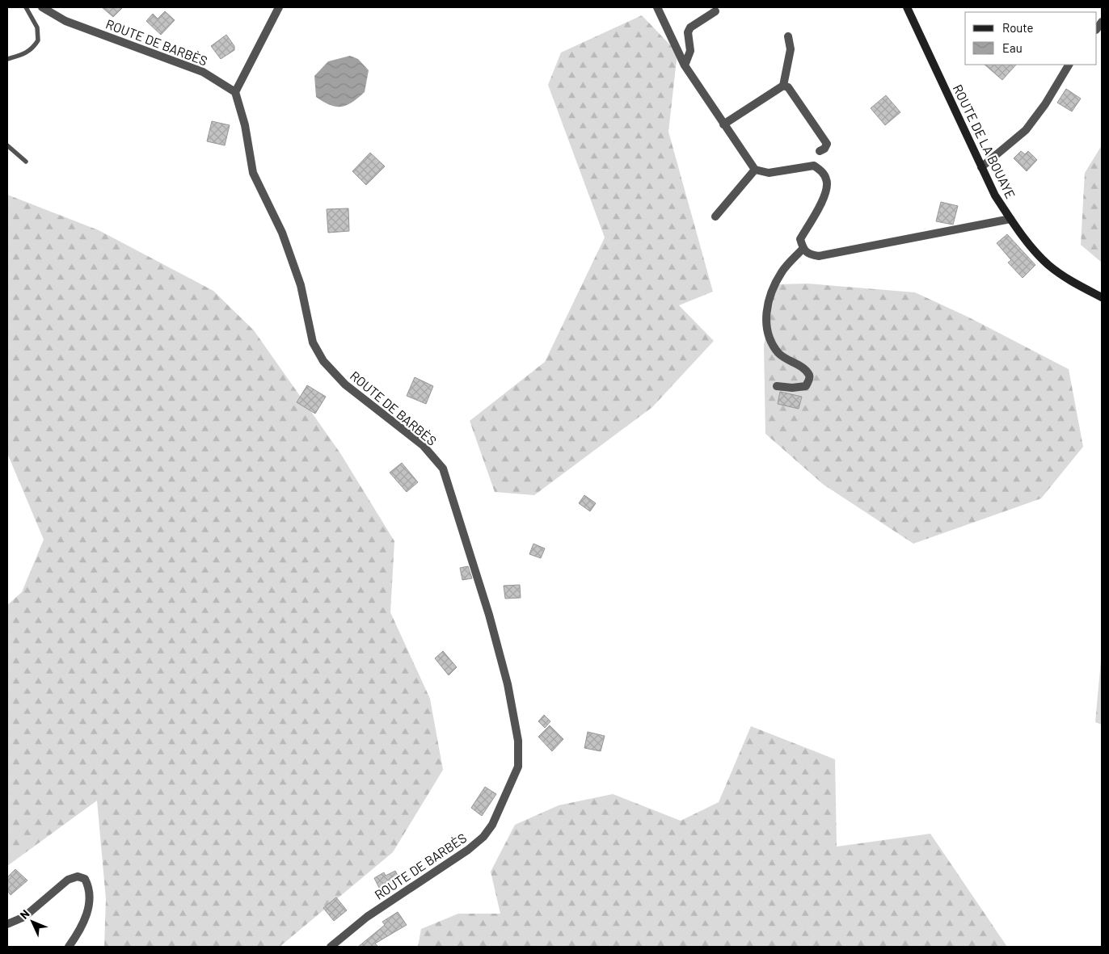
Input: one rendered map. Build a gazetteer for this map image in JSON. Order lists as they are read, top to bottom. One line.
{"streets":{"main road":["ROUTE DE LA BOUAYE"],"street":["ROUTE DE BARBÈS"]},"legend":["Route","Eau"],"north":"top left"}
